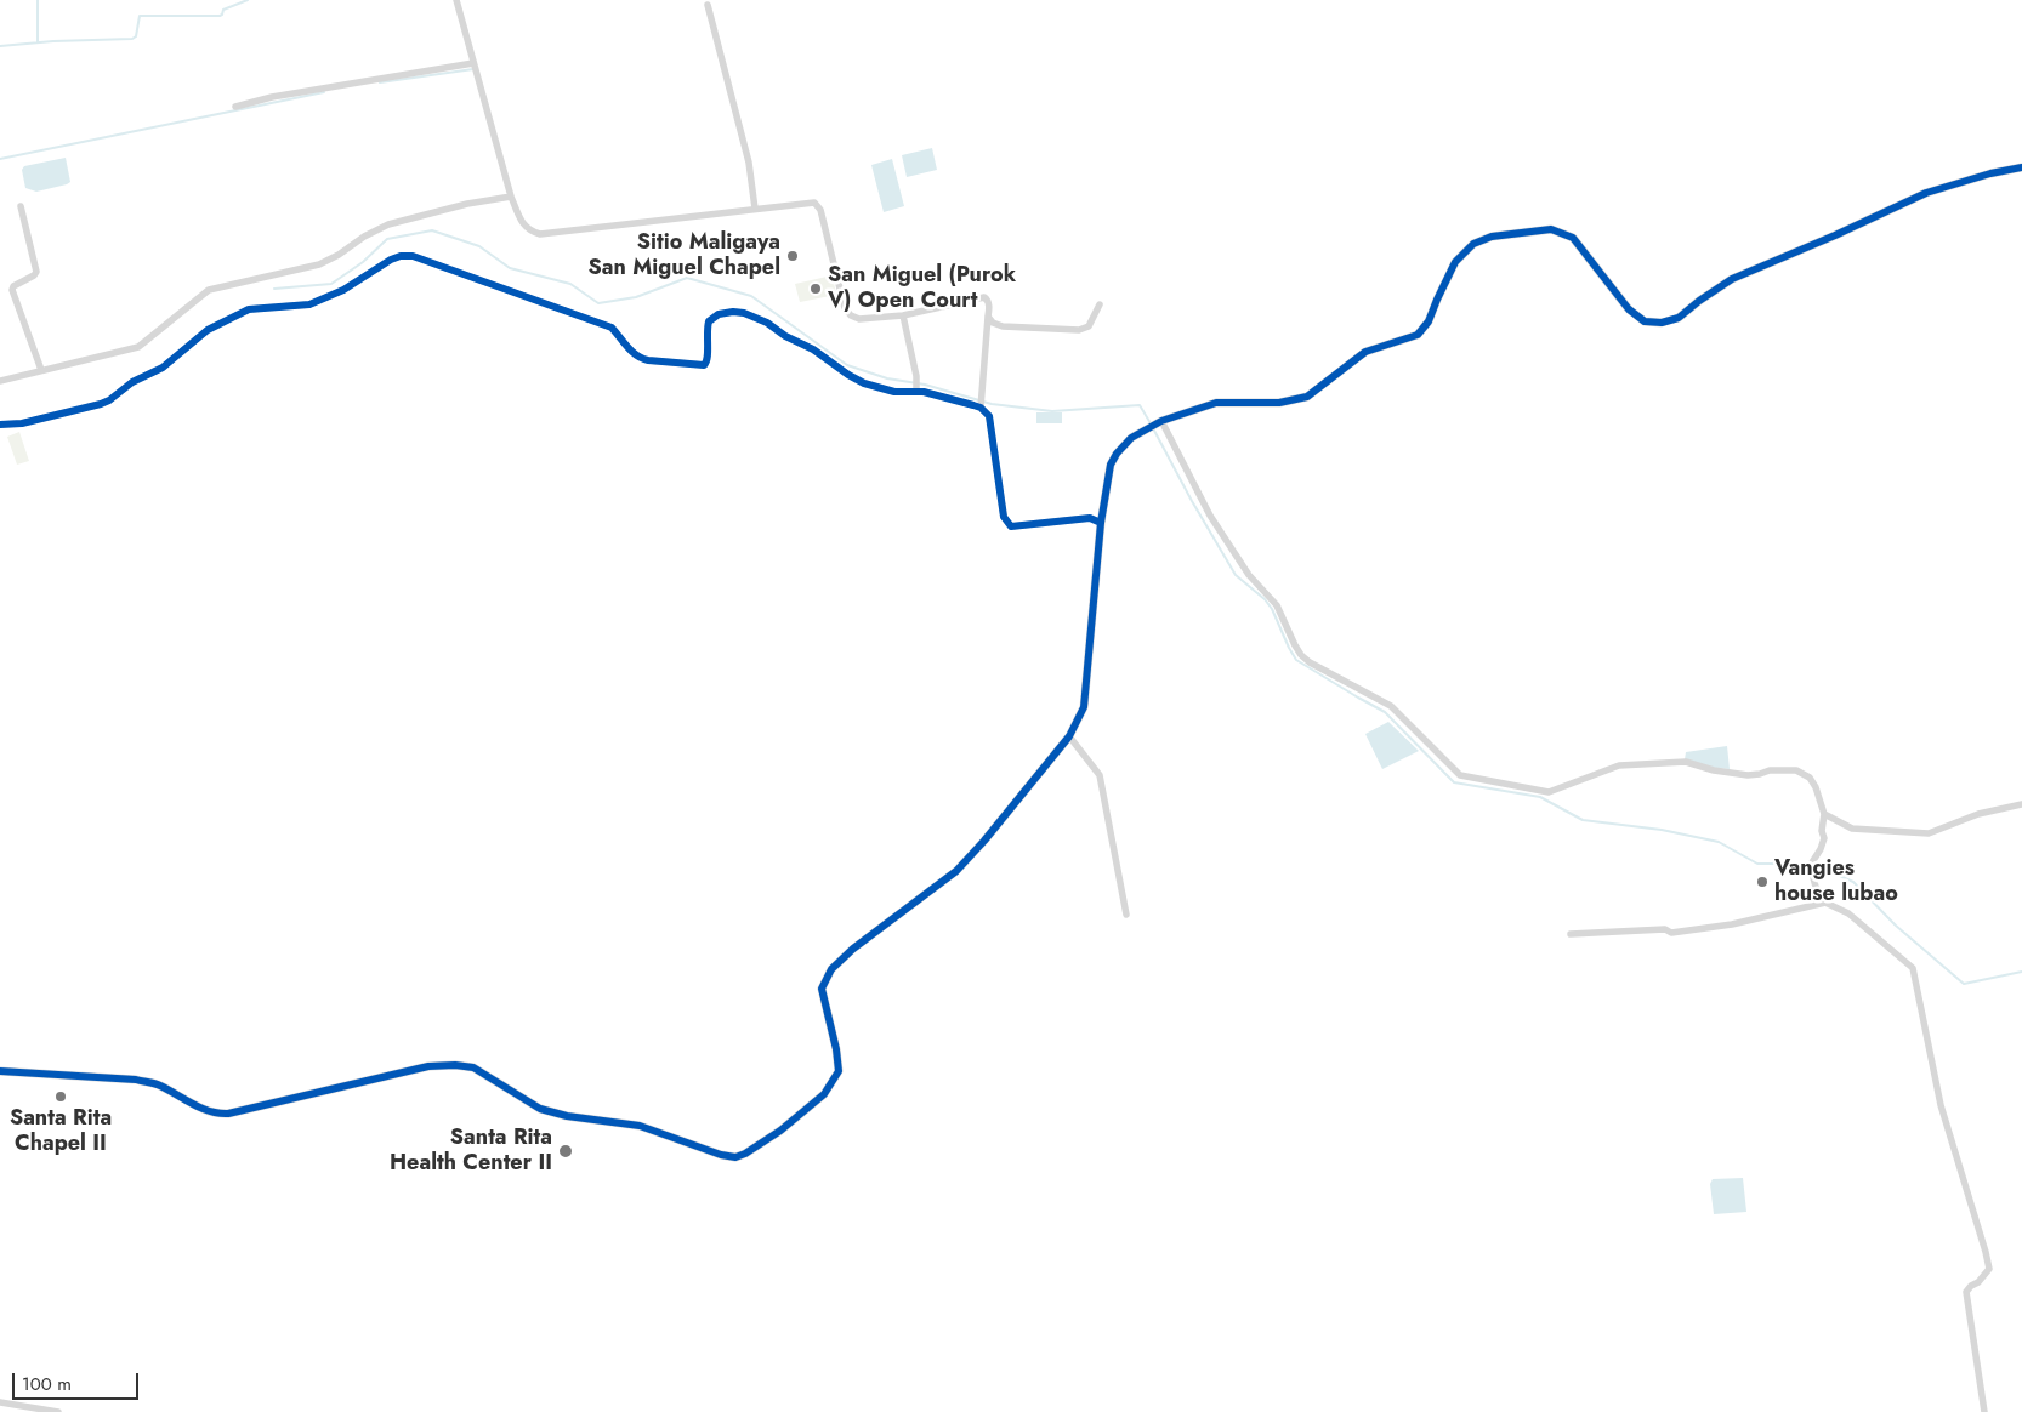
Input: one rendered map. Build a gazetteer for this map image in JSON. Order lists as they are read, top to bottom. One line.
{"places":["Sitio Maligaya San Miguel Chapel","San Miguel (Purok V) Open Court","Vangies house lubao","Santa Rita Chapel II","Santa Rita Health Center II"],"scale_bar":"100 m"}
